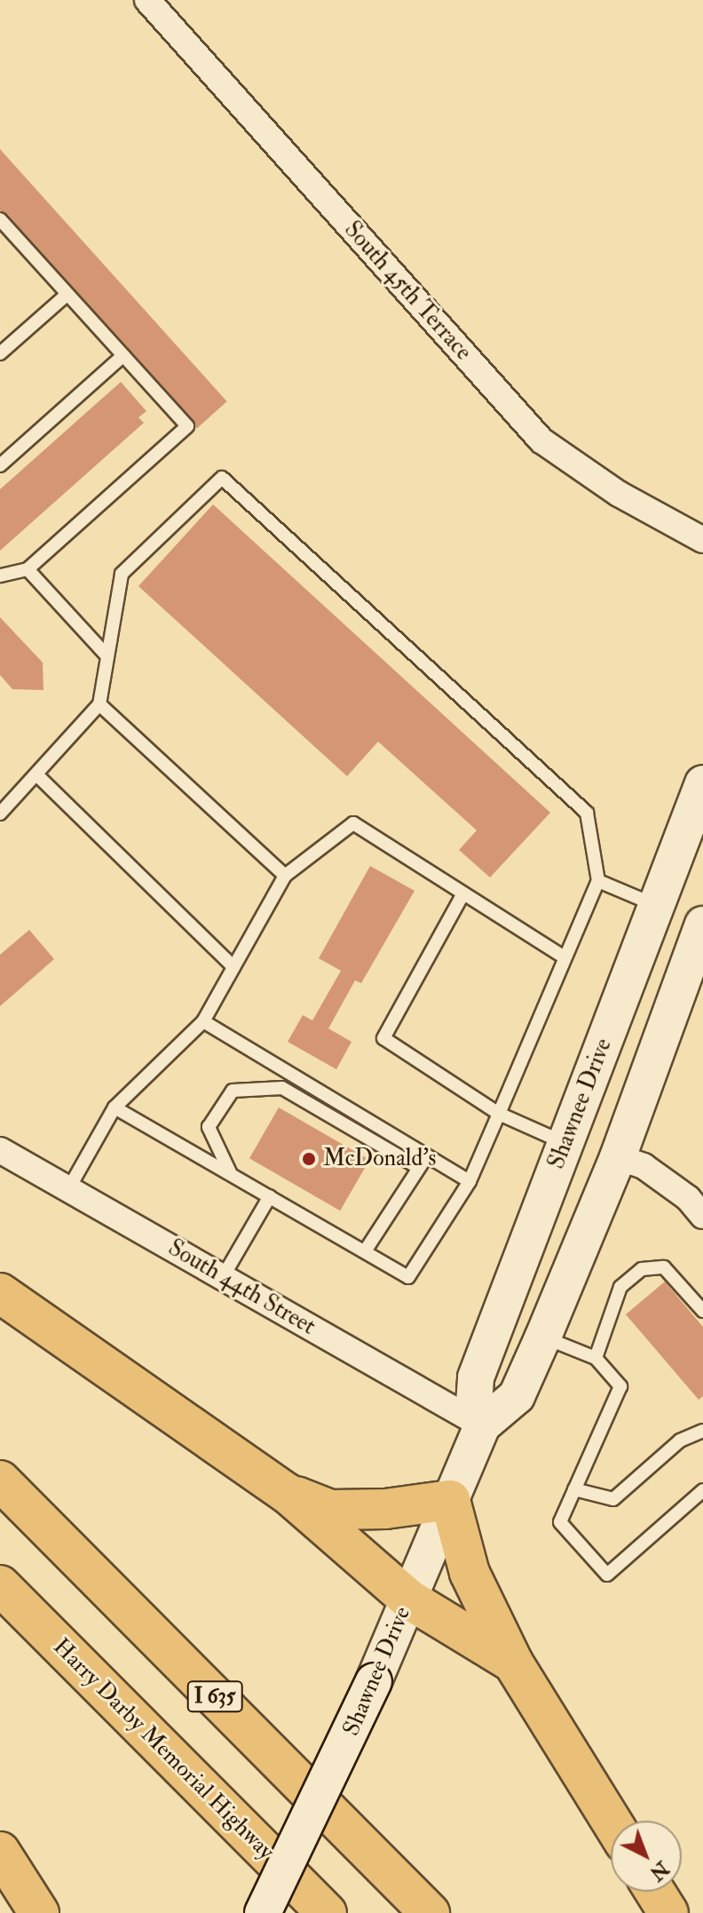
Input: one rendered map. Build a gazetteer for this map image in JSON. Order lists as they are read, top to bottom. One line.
{"streets":{"highway":["I 635","Harry Darby Memorial Highway"],"main road":["Shawnee Drive"],"street":["South 45th Terrace","South 44th Street"]},"crossings":[["Shawnee Drive","South 44th Street"]],"places":["McDonald's"],"north":"bottom right"}
